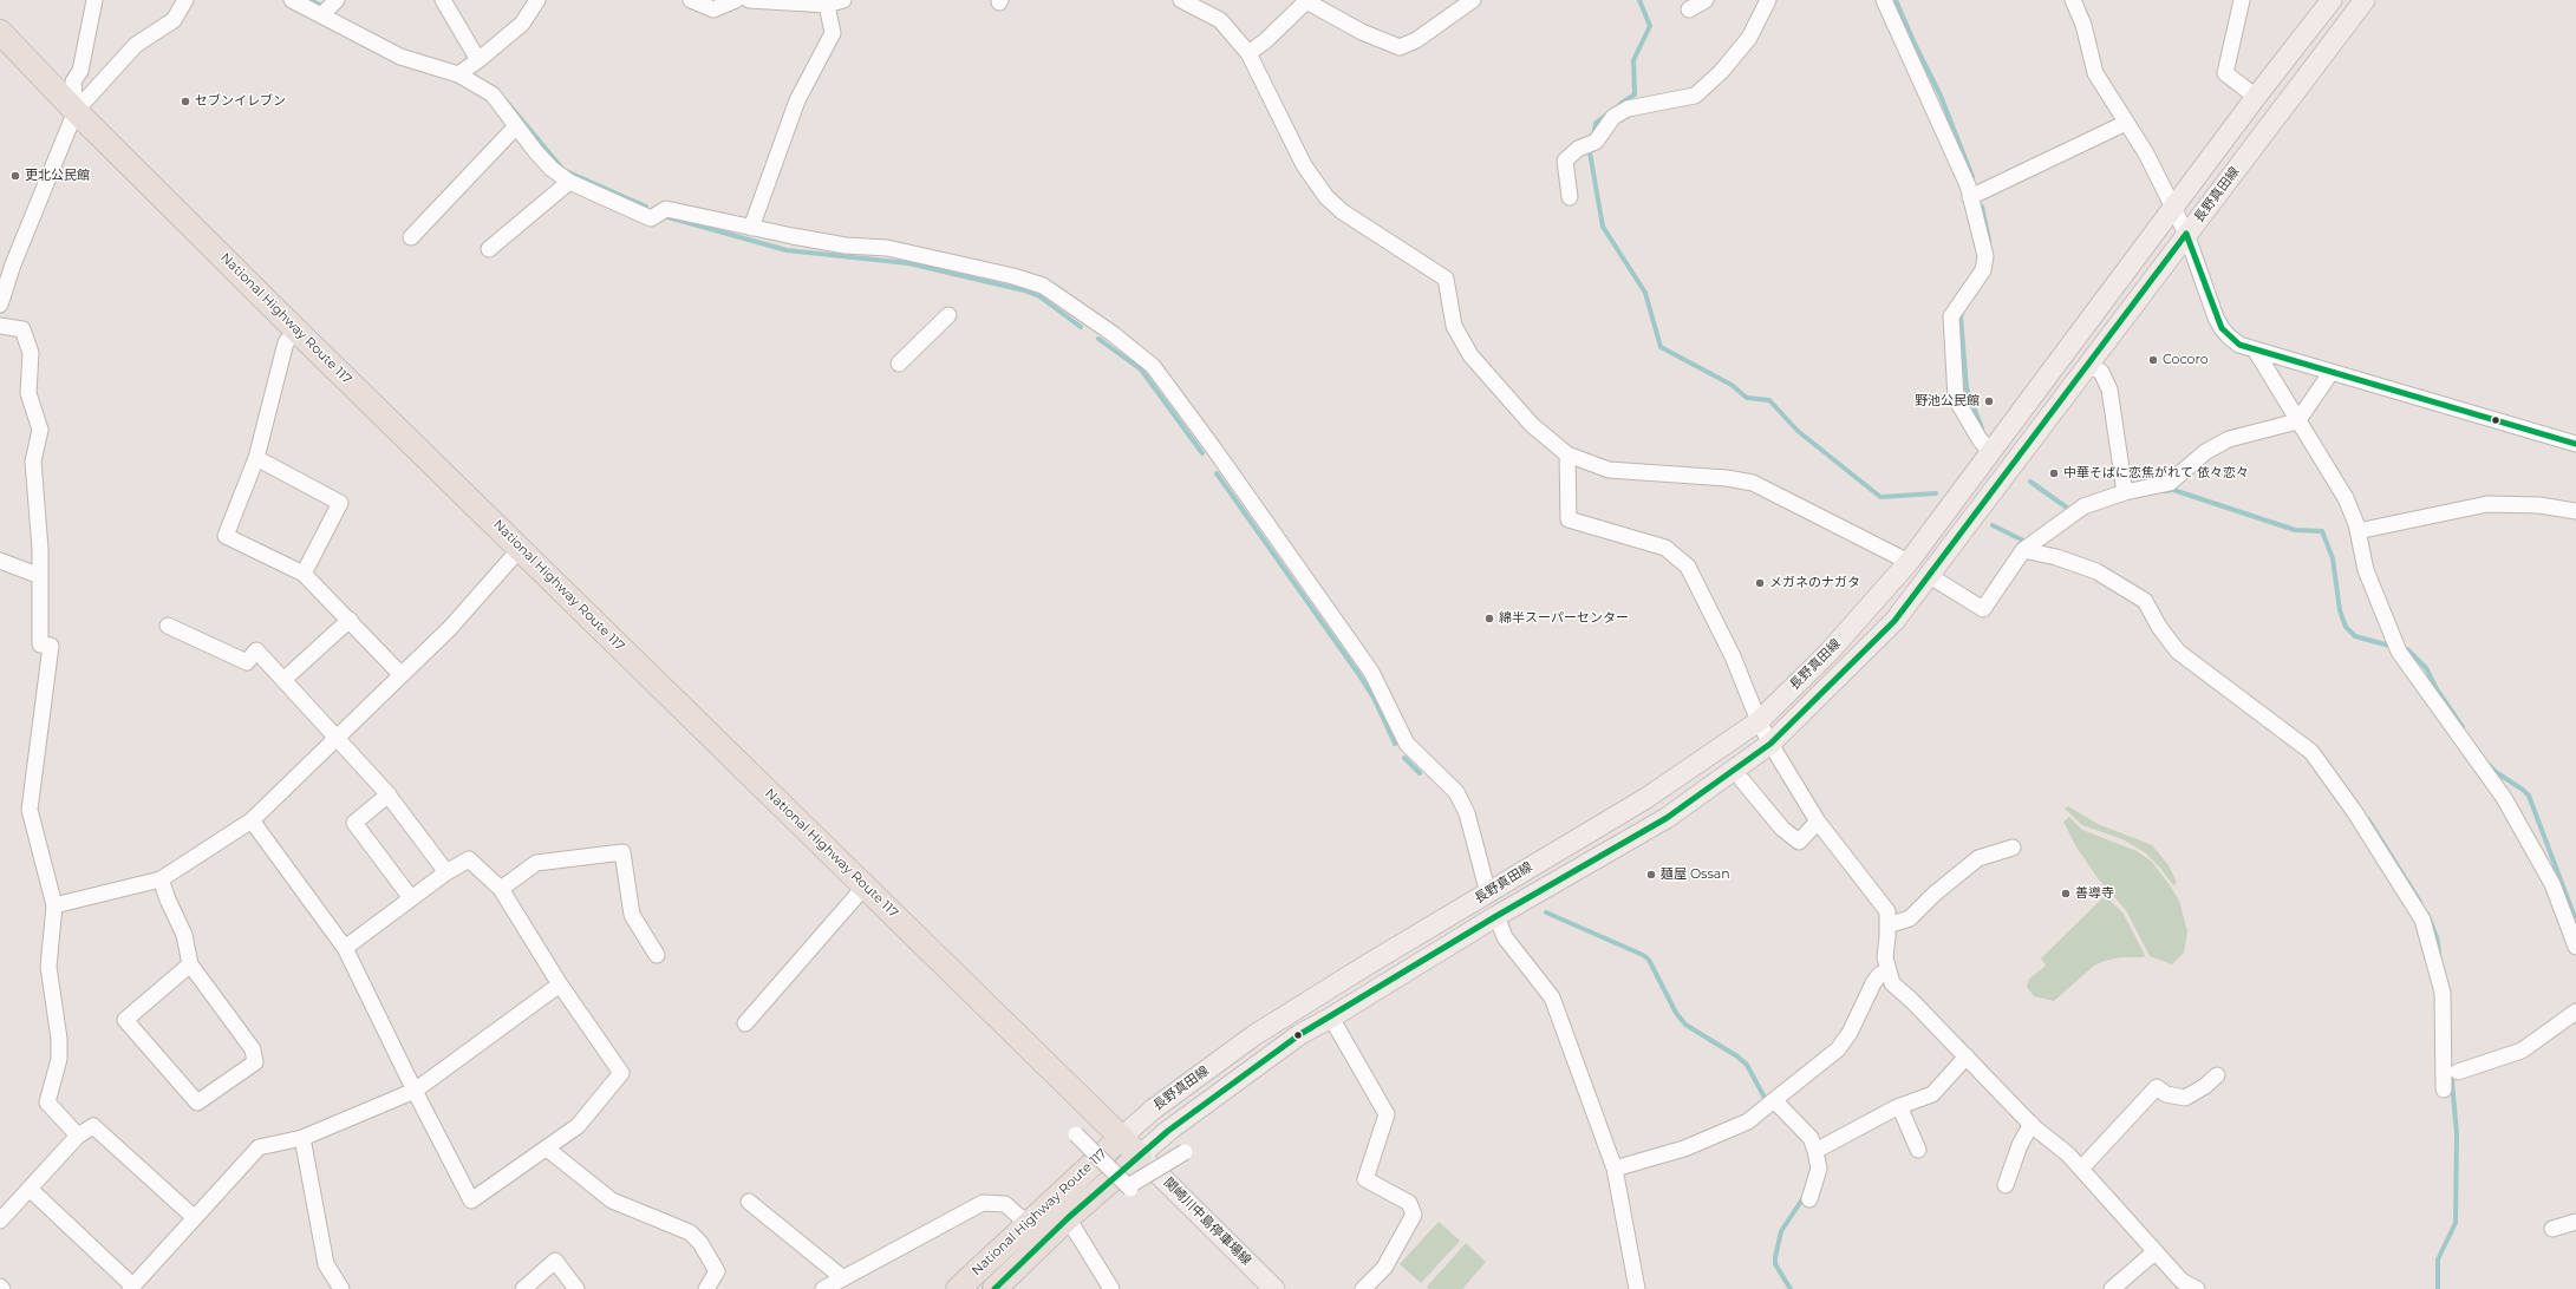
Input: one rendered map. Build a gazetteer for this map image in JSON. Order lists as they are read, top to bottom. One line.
{"streets":{"highway":["National Highway Route 117"],"main road":["長野真田線","関崎川中島停車場線"]},"crossings":[["長野真田線","National Highway Route 117"],["長野真田線","関崎川中島停車場線"],["National Highway Route 117","関崎川中島停車場線"]],"places":["セブンイレブン","更北公民館","Cocoro","野池公民館","中華そばに恋焦がれて 依々恋々","メガネのナガタ","綿半スーパーセンター","麺屋 Ossan","善導寺"]}
